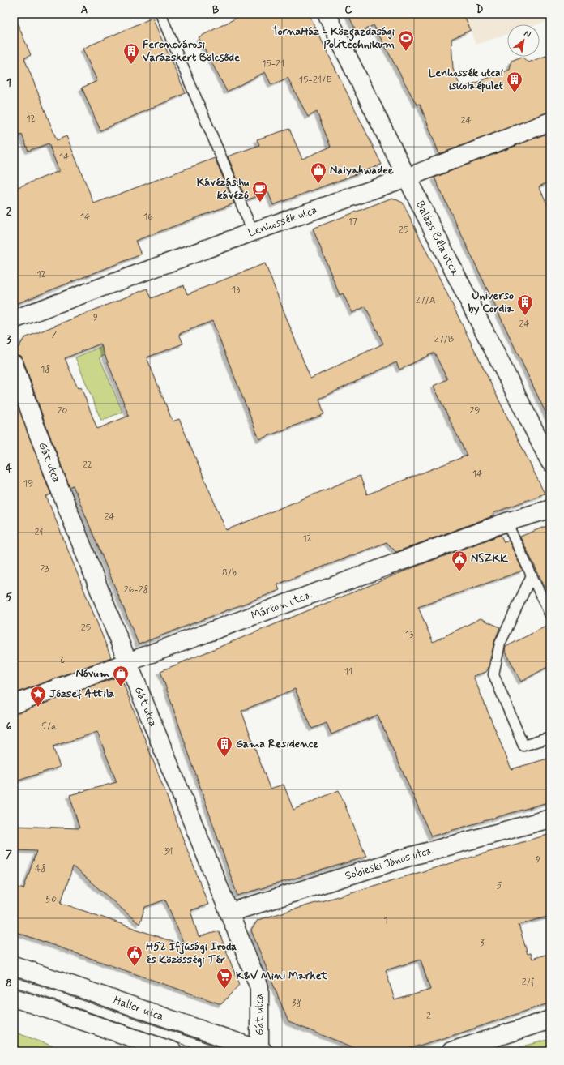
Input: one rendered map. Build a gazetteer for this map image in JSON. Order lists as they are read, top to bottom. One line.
{"streets":{"street":["Lenhossék utca","Balázs Béla utca","Gát utca","Márton utca","Sobieski János utca","Haller utca"]},"crossings":[["Lenhossék utca","Balázs Béla utca"],["Gát utca","Márton utca"],["Gát utca","Sobieski János utca"],["Gát utca","Haller utca"]],"places":{"sports":["TornaHáz - Közgazdasági Politechnikum"],"building":["Ferencvárosi Varázskert Bölcsőde","Lenhossék utcai iskolaépület","Universo by Cordia","Gama Residence"],"shop":["Naiyahwadee","Nóvum"],"cafe":["Kávézás.hu kávézó"],"public building":["NSZKK","H52 Ifjúsági Iroda és Közösségi Tér"],"place":["József Attila"],"supermarket":["K&V Mini Market"]},"house_numbers":["15-21","15-21/E","12","24","14","14","16","17","25","12","13","27/A","9","24","7","27/B","18","20","29","22","14","19","24","21","12","23","8/b","26-28","25","13","6","11","5/a","31","9","48","5","50","1","3","2/f","38","2"],"north":"top right","grid":{"columns":["A","B","C","D"],"rows":["1","2","3","4","5","6","7","8"]}}
